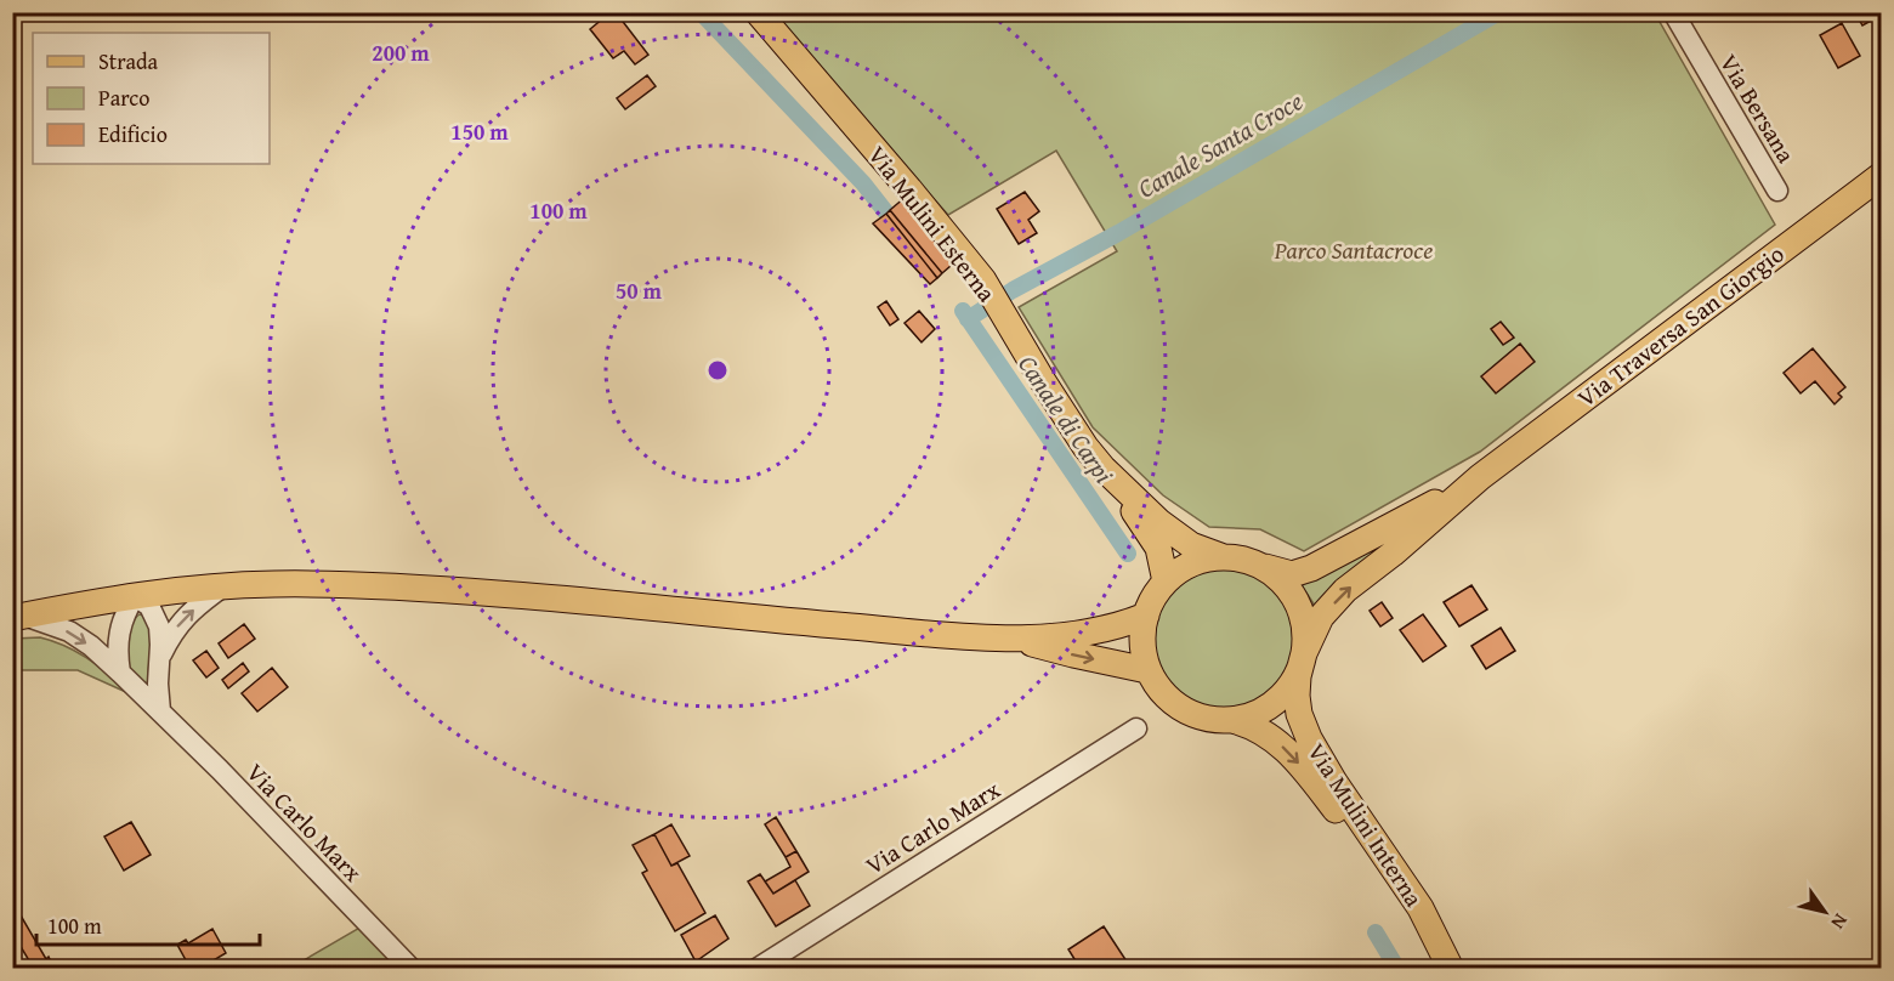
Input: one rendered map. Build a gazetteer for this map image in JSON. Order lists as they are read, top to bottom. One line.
{"streets":{"main road":["Via Mulini Esterna","Via Traversa San Giorgio","Via Mulini Interna"],"street":["Via Bersana","Via Carlo Marx"]},"crossings":[["Via Mulini Esterna","Via Traversa San Giorgio"],["Via Mulini Esterna","Via Mulini Interna"],["Via Traversa San Giorgio","Via Mulini Interna"]],"water":["Canale Santa Croce","Canale di Carpi"],"parks":["Parco Santacroce"],"legend":["Strada","Parco","Edificio"],"scale_bar":"100 m","north":"bottom right","rings":["200 m","150 m","100 m","50 m"]}
